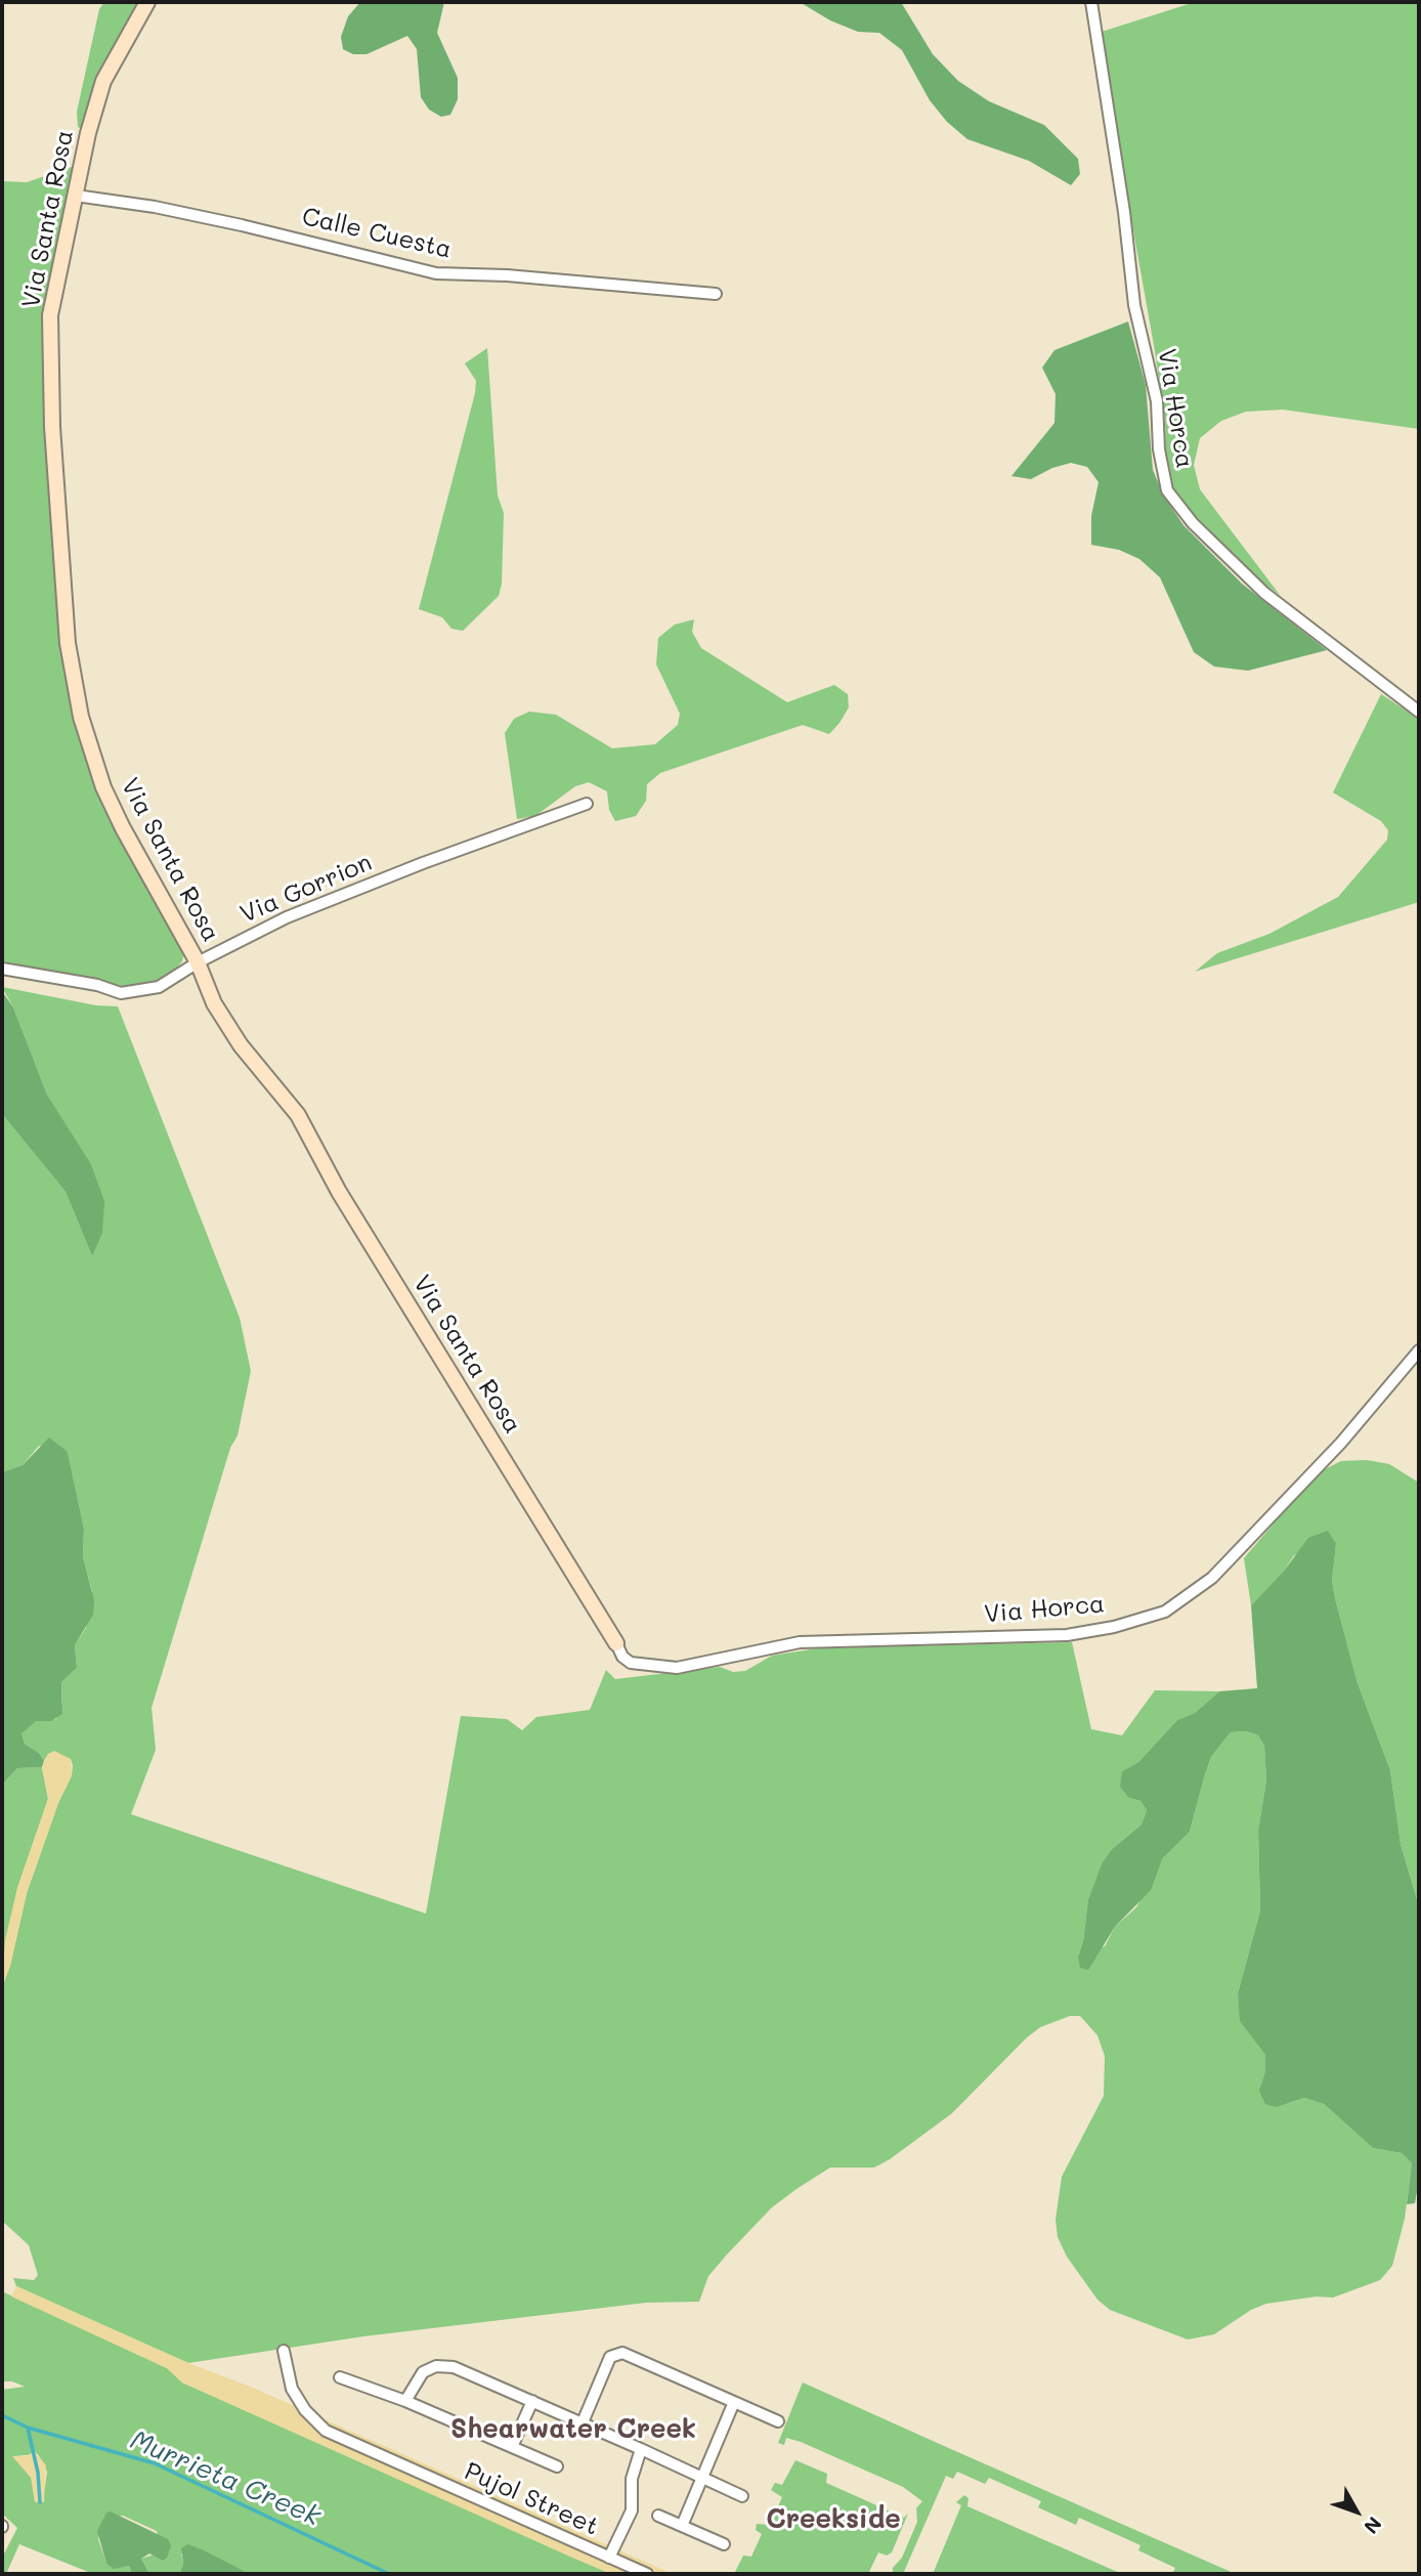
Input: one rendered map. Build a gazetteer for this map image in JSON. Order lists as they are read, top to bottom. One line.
{"streets":{"street":["Via Santa Rosa","Calle Cuesta","Via Horca","Via Gorrion","Pujol Street"]},"crossings":[["Via Santa Rosa","Calle Cuesta"],["Via Santa Rosa","Via Horca"],["Via Santa Rosa","Via Gorrion"]],"districts":["Shearwater Creek","Creekside"],"water":["Murrieta Creek"],"north":"bottom right"}
